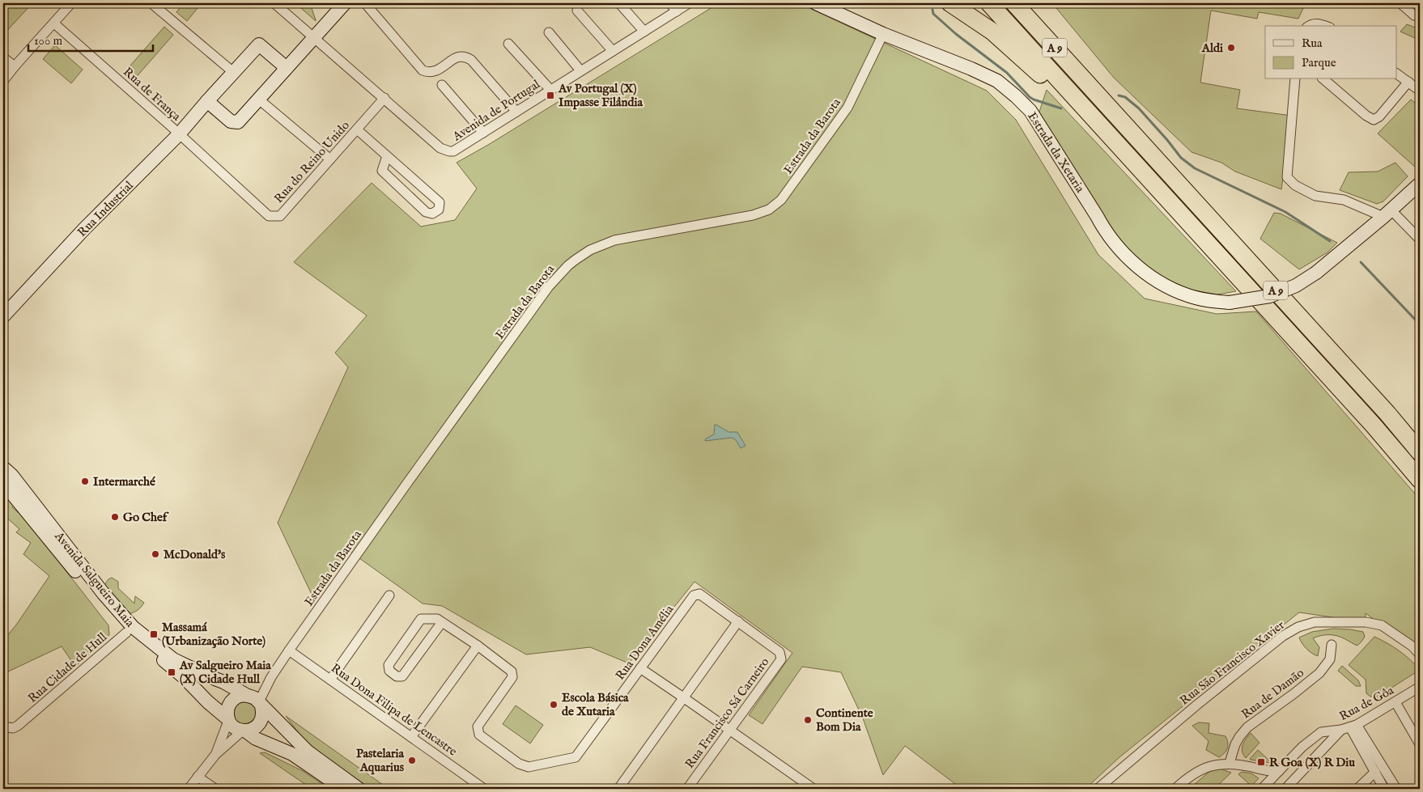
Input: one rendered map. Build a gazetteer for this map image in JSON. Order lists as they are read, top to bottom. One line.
{"streets":{"highway":["A 9"],"street":["Rua de França","Avenida de Portugal","Estrada da Barota","Estrada da Xetaria","Rua do Reino Unido","Rua Industrial","Avenida Salgueiro Maia","Rua Dona Amélia","Rua São Francisco Xavier","Rua Cidade de Hull","Rua de Damão","Rua de Gôa","Rua Dona Filipa de Lencastre","Rua Francisco Sá Carneiro"]},"crossings":[["Rua de França","Rua do Reino Unido"],["Rua de França","Rua Industrial"],["Avenida de Portugal","Rua do Reino Unido"],["Estrada da Barota","Estrada da Xetaria"],["Estrada da Barota","Avenida Salgueiro Maia"],["Estrada da Barota","Rua Dona Filipa de Lencastre"],["Rua do Reino Unido","Rua Industrial"],["Avenida Salgueiro Maia","Rua Cidade de Hull"],["Rua Dona Amélia","Rua Francisco Sá Carneiro"]],"places":{"other":["Aldi","Intermarché","Go Chef","McDonald's","Escola Básica de Xutaria","Continente Bom Dia","Pastelaria Aquarius"],"transit":["Av Portugal (X) Impasse Filândia","Massamá (Urbanização Norte)","Av Salgueiro Maia (X) Cidade Hull","R Goa (X) R Diu"]},"legend":["Rua","Parque"],"scale_bar":"100 m"}
